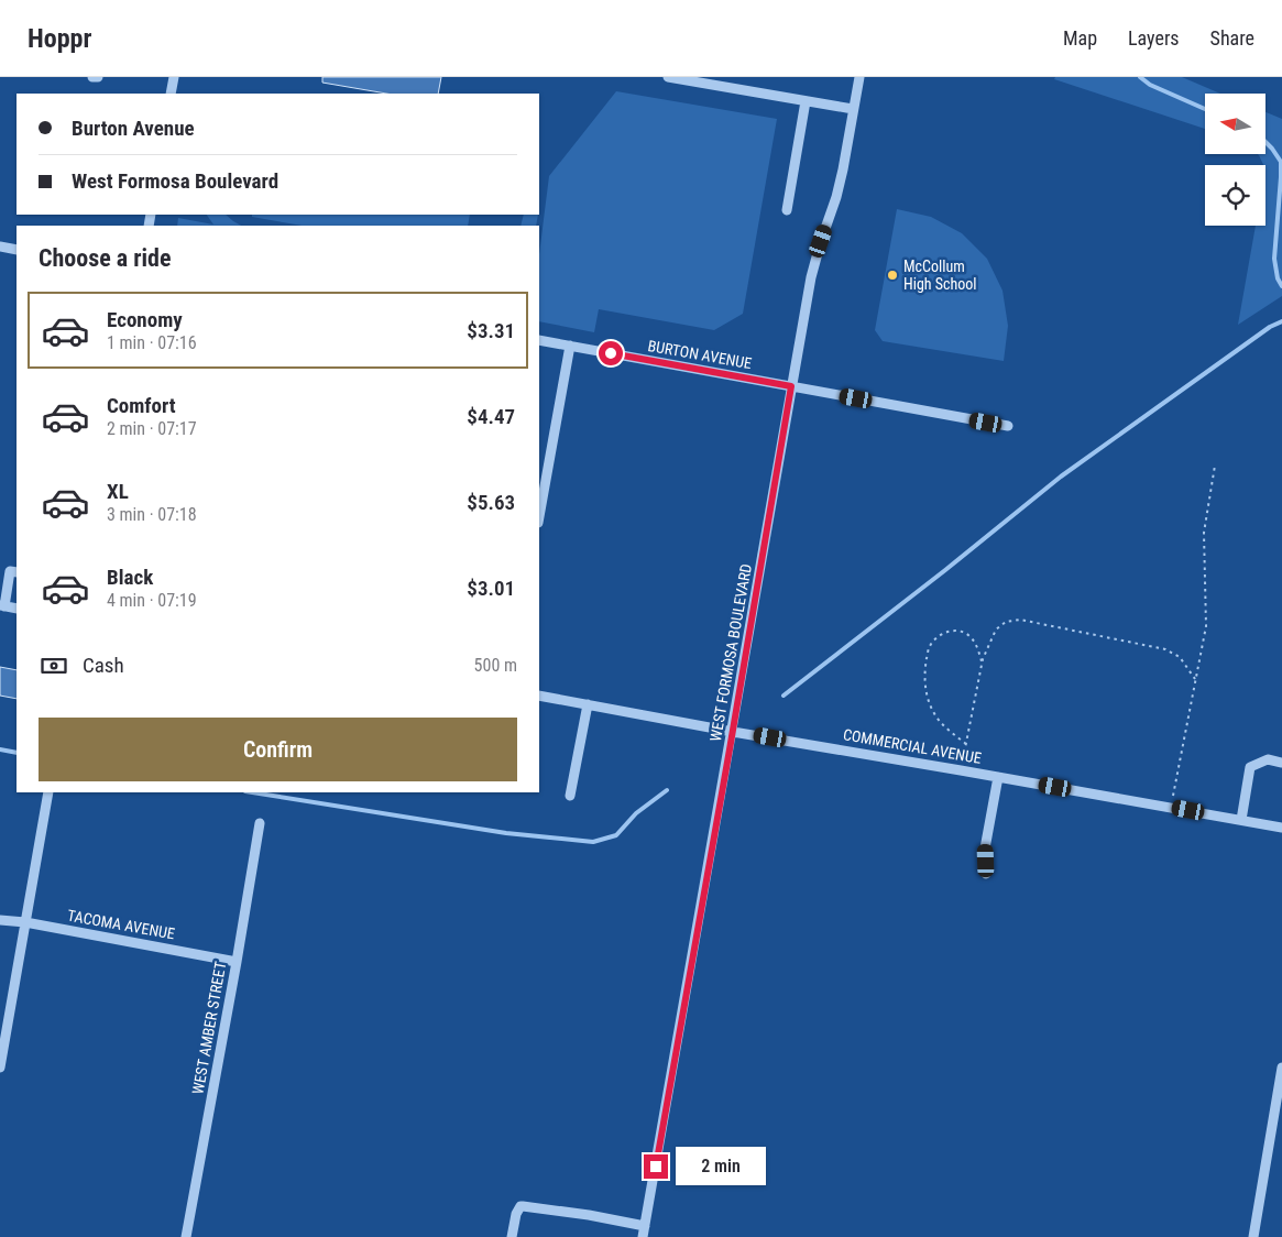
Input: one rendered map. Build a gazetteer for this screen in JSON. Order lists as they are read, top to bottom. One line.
{"streets":{"street":["BURTON AVENUE","WEST FORMOSA BOULEVARD","COMMERCIAL AVENUE","TACOMA AVENUE","WEST AMBER STREET"]},"crossings":[["BURTON AVENUE","WEST FORMOSA BOULEVARD"],["WEST FORMOSA BOULEVARD","COMMERCIAL AVENUE"],["TACOMA AVENUE","WEST AMBER STREET"]],"places":["McCollum High School"],"north":"left","page":{"header":"Hoppr","nav":["Map","Layers","Share"],"banner":["Burton Avenue","West Formosa Boulevard"],"heading":"Choose a ride","list":[{"name":"Economy","note":"1 min · 07:16","value":"$3.31"},{"name":"Comfort","note":"2 min · 07:17","value":"$4.47"},{"name":"XL","note":"3 min · 07:18","value":"$5.63"},{"name":"Black","note":"4 min · 07:19","value":"$3.01"}],"pay":["Cash","500 m"],"buttons":"Confirm","bubble":"2 min"}}
